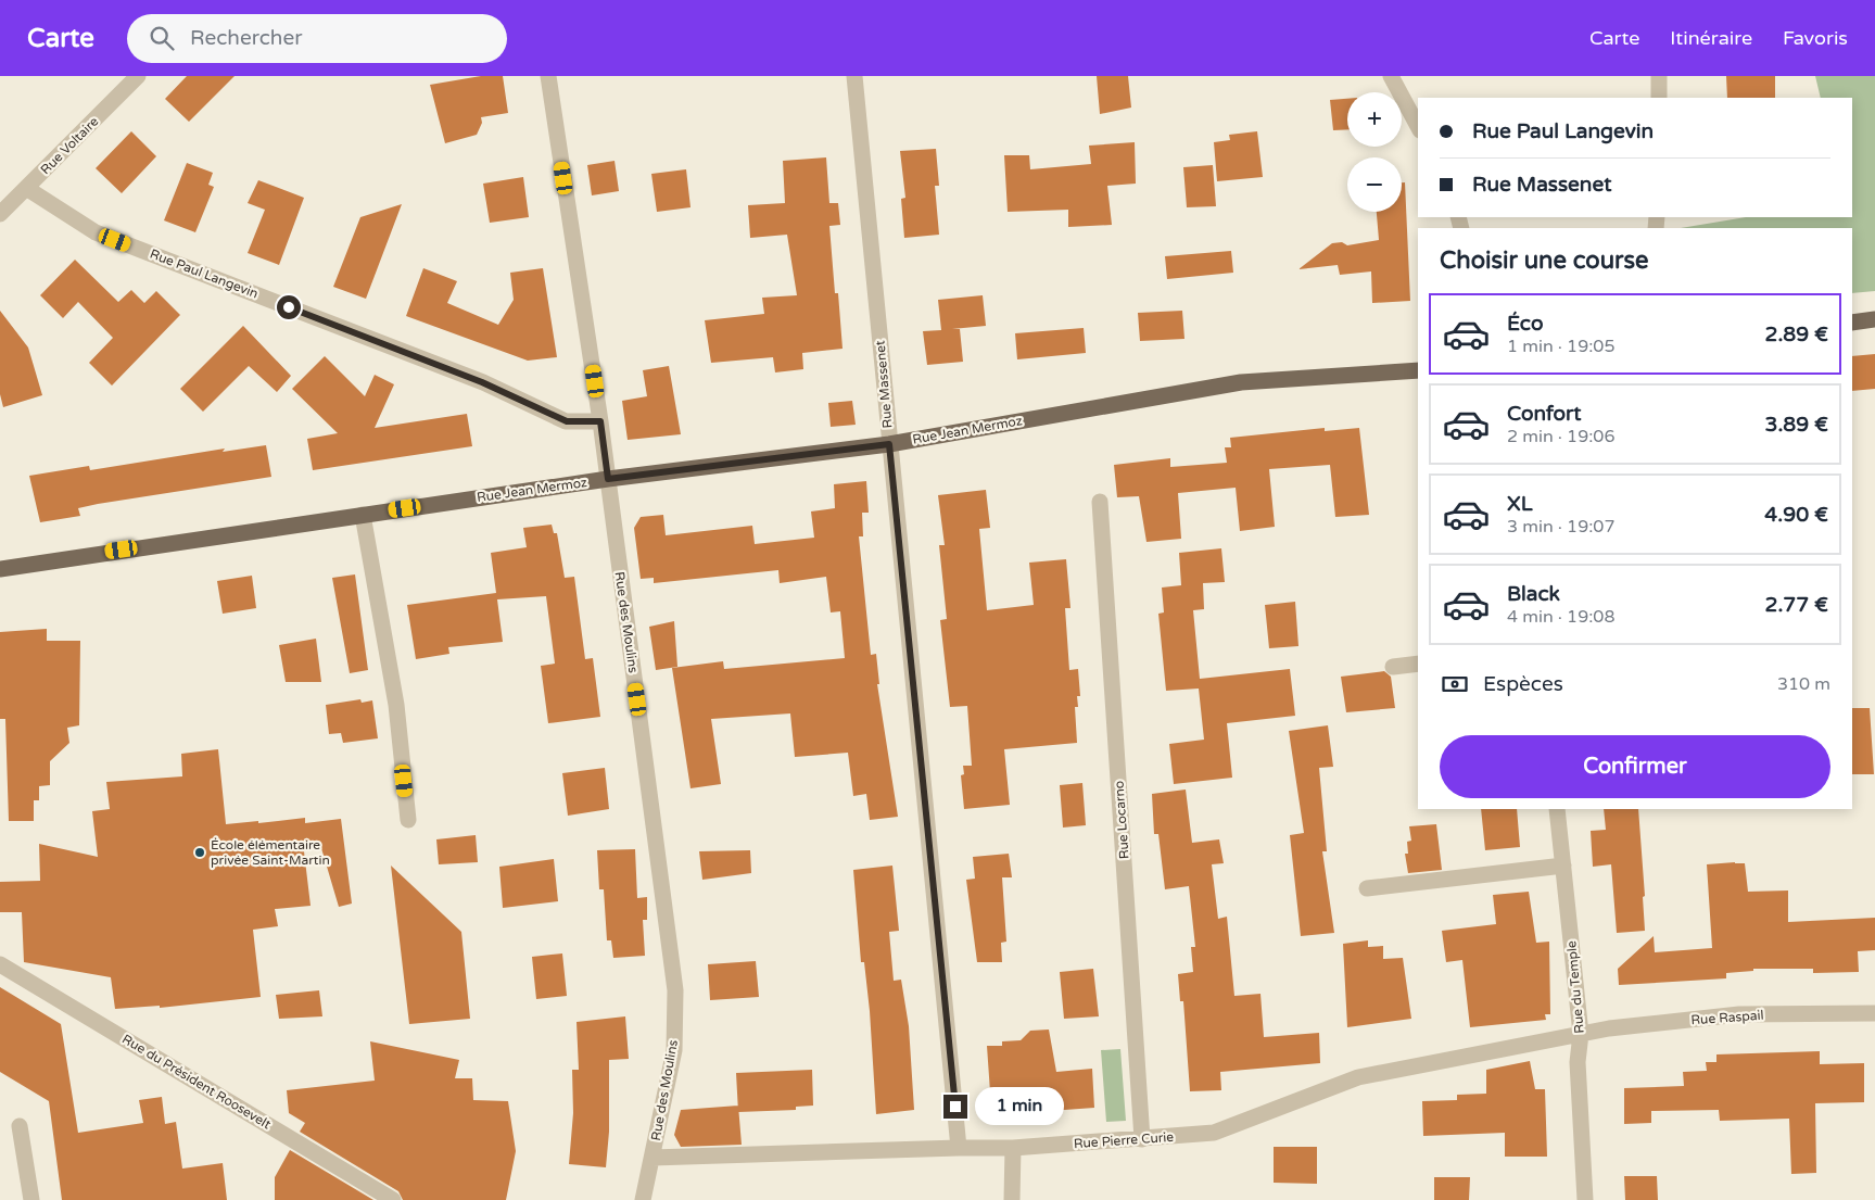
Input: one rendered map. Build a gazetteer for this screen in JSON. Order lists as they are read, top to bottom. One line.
{"streets":{"main road":["Rue Jean Mermoz"],"street":["Rue Voltaire","Rue Paul Langevin","Rue Massenet","Rue des Moulins","Rue Locarno","Rue du Temple","Rue Raspail","Rue du Président Roosevelt","Rue Pierre Curie"]},"crossings":[["Rue Voltaire","Rue Paul Langevin"],["Rue Paul Langevin","Rue des Moulins"],["Rue Massenet","Rue Jean Mermoz"],["Rue Massenet","Rue Pierre Curie"],["Rue Jean Mermoz","Rue des Moulins"],["Rue des Moulins","Rue Pierre Curie"],["Rue Locarno","Rue Pierre Curie"],["Rue du Temple","Rue Raspail"],["Rue du Temple","Rue Pierre Curie"],["Rue Raspail","Rue Pierre Curie"]],"places":["École élémentaire privée Saint-Martin"],"page":{"header":"Carte","search":"Rechercher","nav":["Carte","Itinéraire","Favoris"],"map_buttons":["+","−"],"banner":["Rue Paul Langevin","Rue Massenet"],"heading":"Choisir une course","list":[{"name":"Éco","note":"1 min · 19:05","value":"2.89 €"},{"name":"Confort","note":"2 min · 19:06","value":"3.89 €"},{"name":"XL","note":"3 min · 19:07","value":"4.90 €"},{"name":"Black","note":"4 min · 19:08","value":"2.77 €"}],"pay":["Espèces","310 m"],"buttons":"Confirmer","bubble":"1 min"}}
